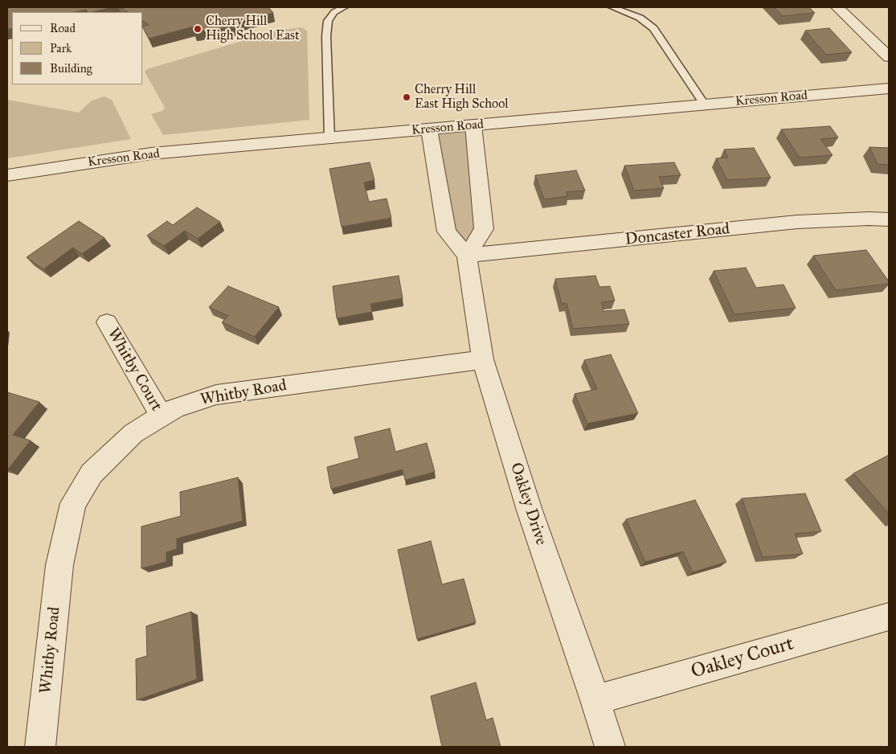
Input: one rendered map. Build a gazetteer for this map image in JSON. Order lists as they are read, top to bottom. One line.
{"streets":{"street":["Kresson Road","Doncaster Road","Whitby Court","Whitby Road","Oakley Drive","Oakley Court"]},"crossings":[["Doncaster Road","Oakley Drive"],["Whitby Court","Whitby Road"],["Whitby Road","Oakley Drive"],["Oakley Drive","Oakley Court"]],"places":["Cherry Hill High School East","Cherry Hill East High School"],"legend":["Road","Park","Building"]}
